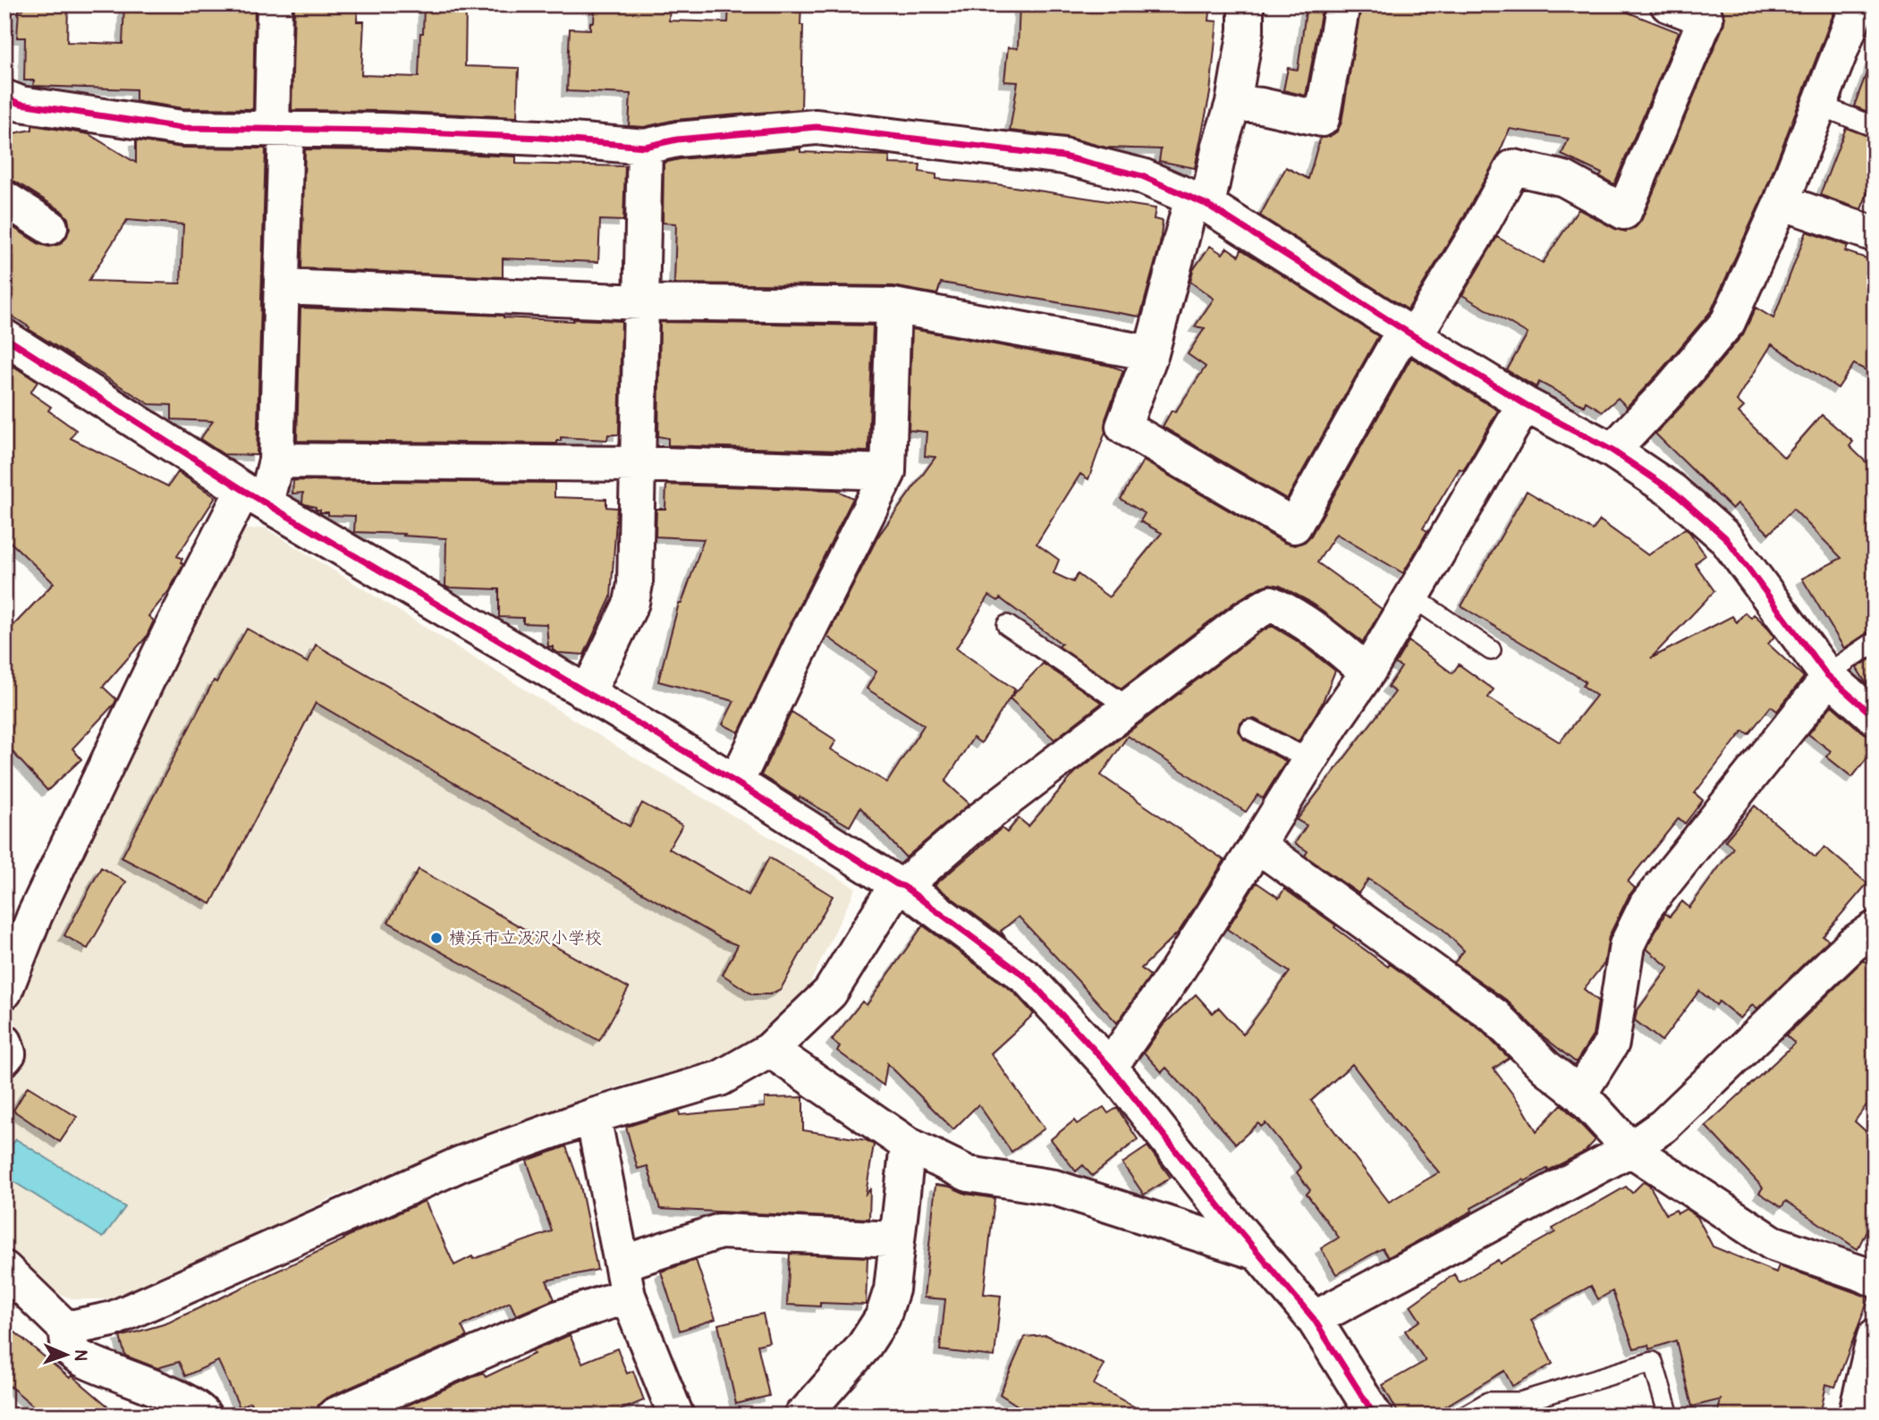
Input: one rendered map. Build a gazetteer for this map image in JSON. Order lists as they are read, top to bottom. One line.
{"places":["横浜市立汲沢小学校"],"north":"right"}
